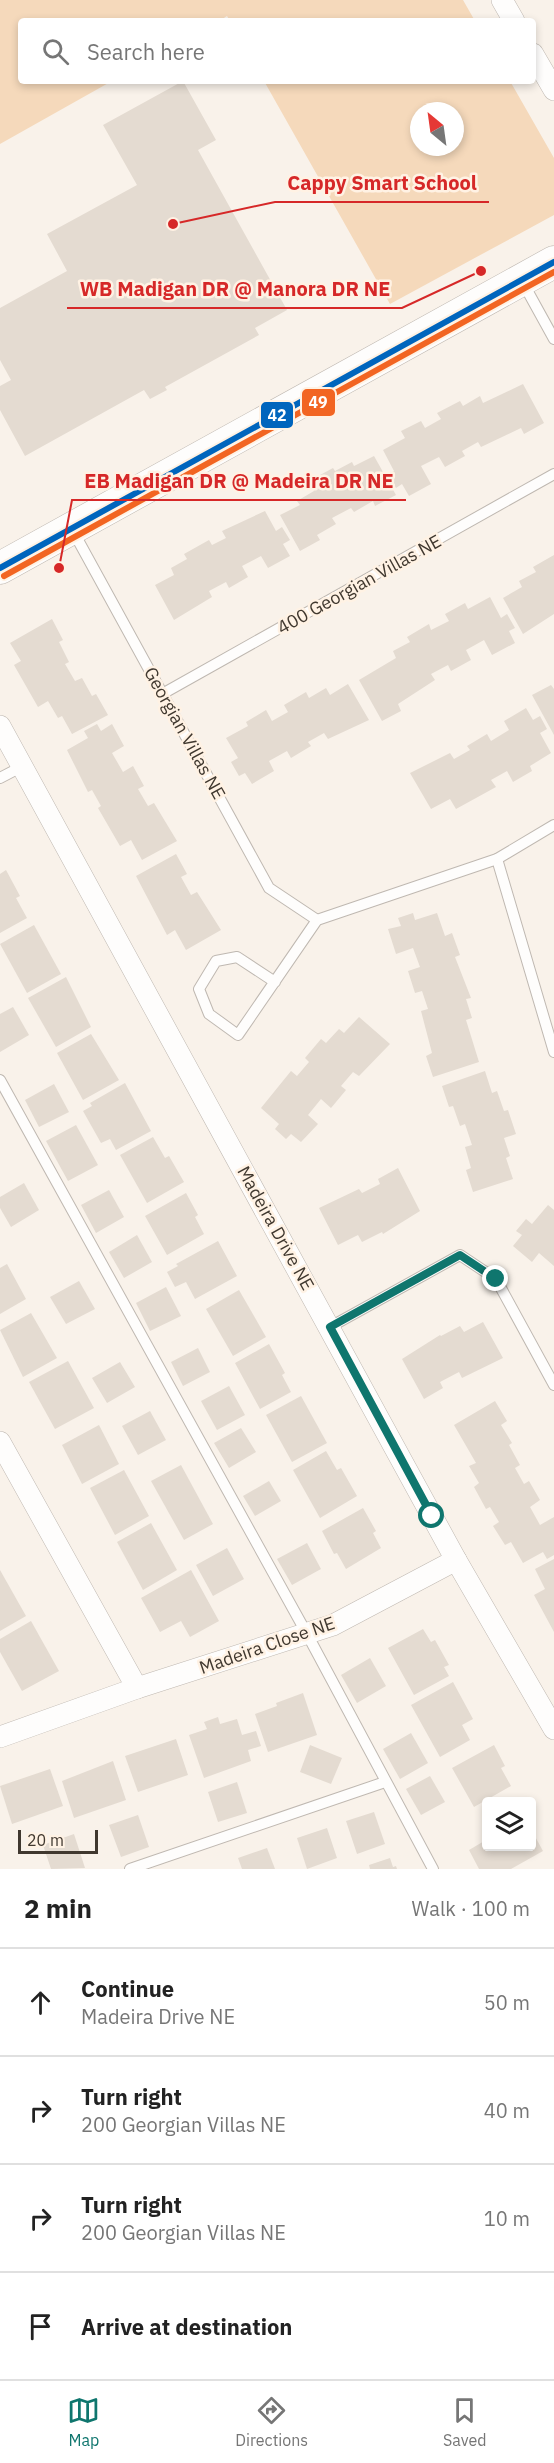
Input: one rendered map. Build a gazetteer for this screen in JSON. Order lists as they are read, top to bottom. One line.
{"streets":{"street":["Madeira Drive NE","Madeira Close NE"],"lane":["400 Georgian Villas NE","Georgian Villas NE"]},"crossings":[["400 Georgian Villas NE","Georgian Villas NE"],["Madeira Drive NE","Madeira Close NE"]],"places":["Cappy Smart School","WB Madigan DR @ Manora DR NE","EB Madigan DR @ Madeira DR NE"],"lines":["transit line 42","transit line 49"],"scale_bar":"20 m","north":"top left","page":{"search":"Search here","scale":"20 m","heading":["2 min","Walk · 100 m"],"list":[["Continue","Madeira Drive NE","50 m"],["Turn right","200 Georgian Villas NE","40 m"],["Turn right","200 Georgian Villas NE","10 m"],"Arrive at destination"],"nav":["Map","Directions","Saved"]}}
